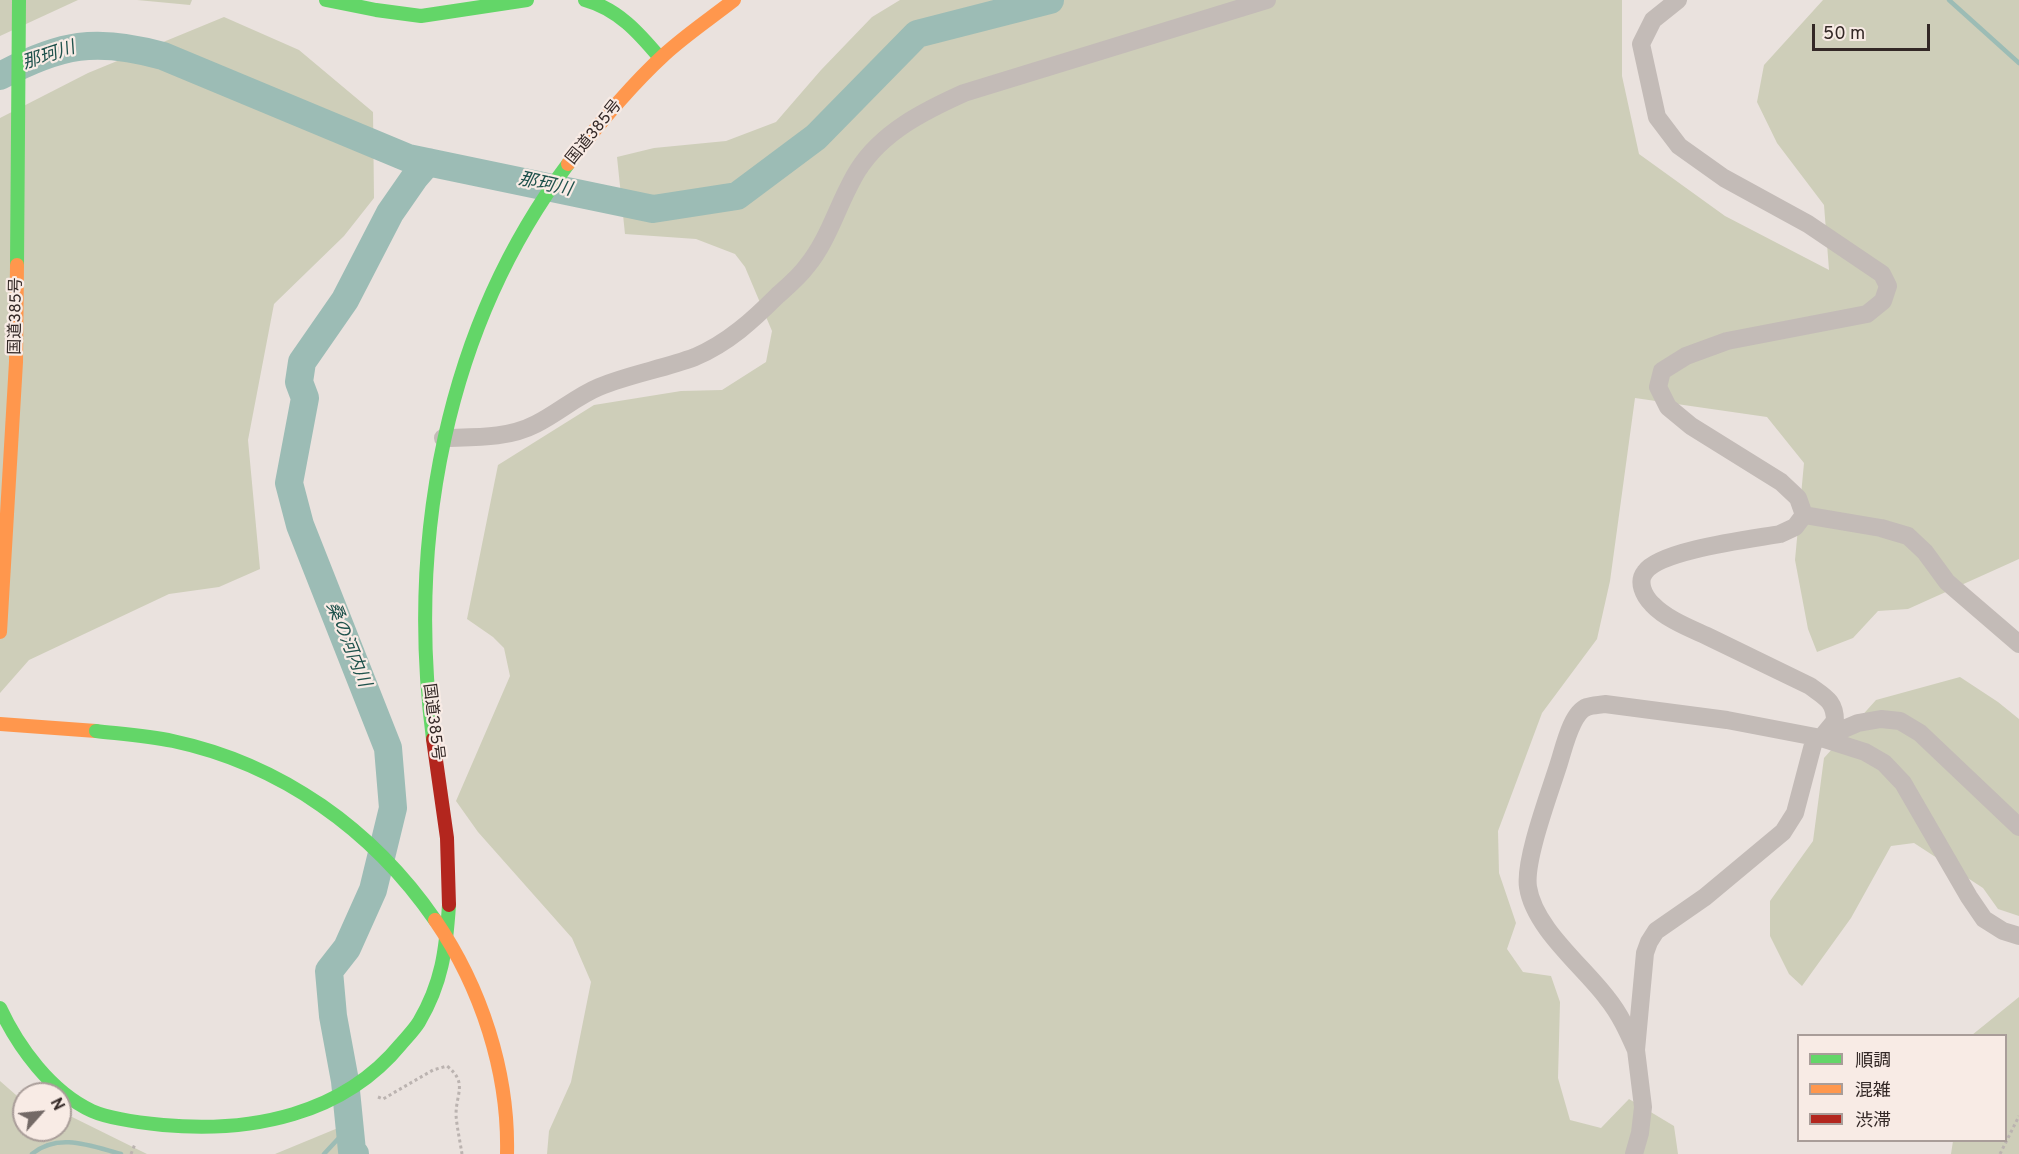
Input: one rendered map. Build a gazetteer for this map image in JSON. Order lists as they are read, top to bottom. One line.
{"streets":{"main road":["国道385号"]},"water":["那珂川","桑の河内川"],"legend":["順調","混雑","渋滞"],"scale_bar":"50 m","north":"top right"}
